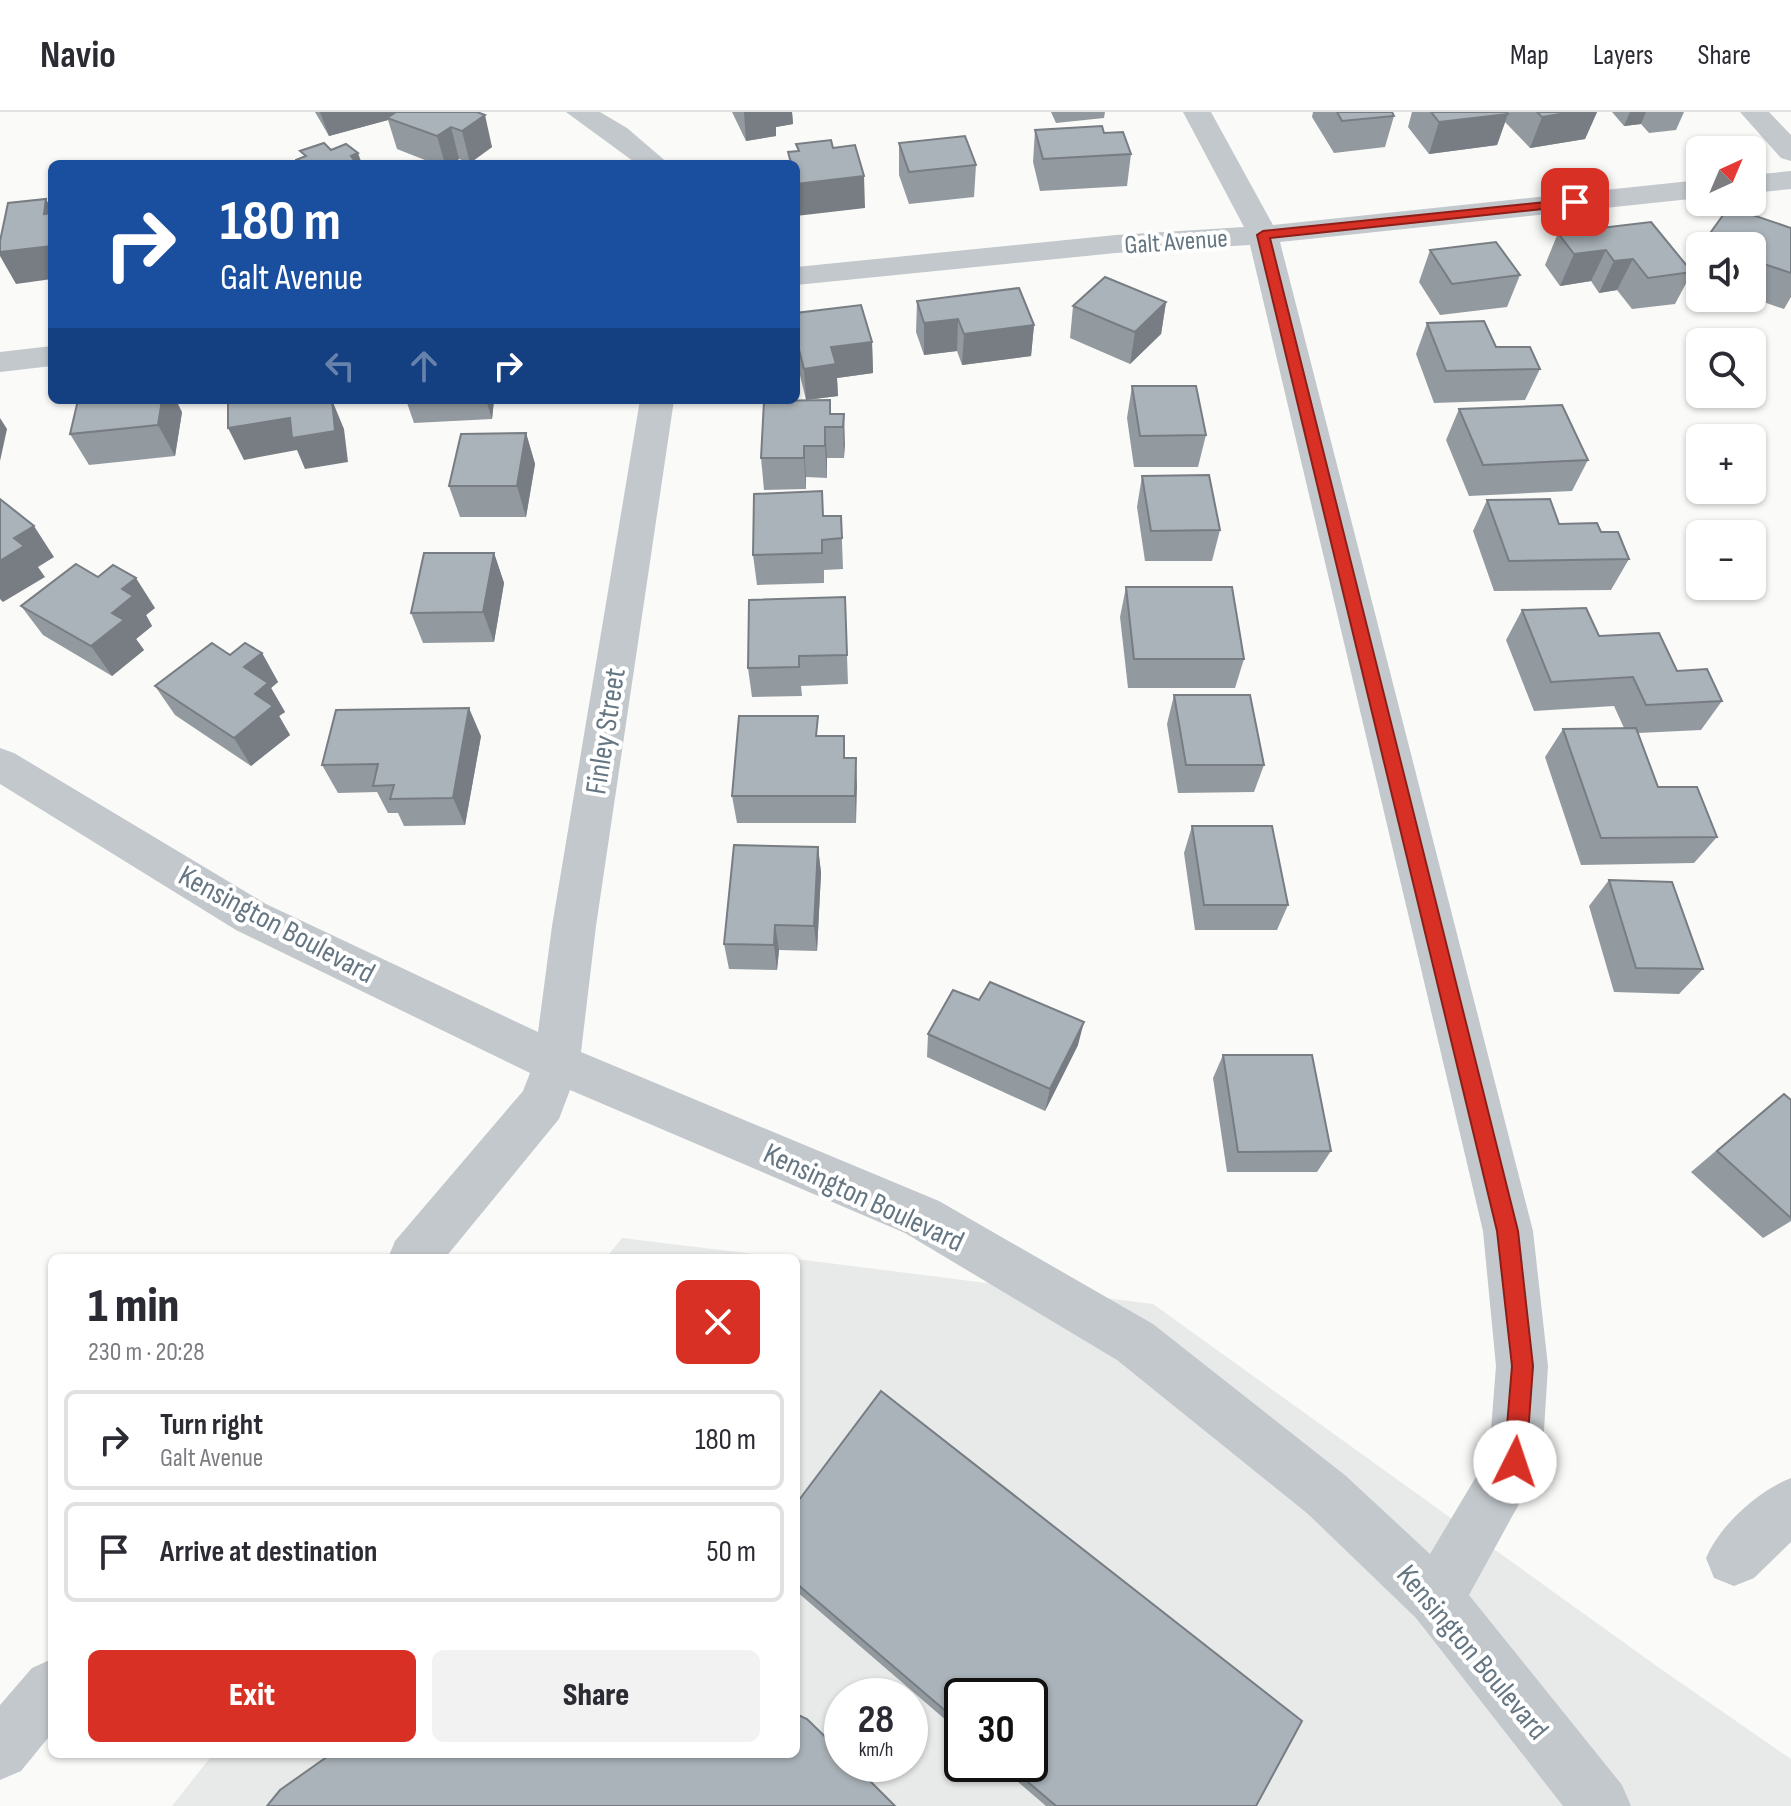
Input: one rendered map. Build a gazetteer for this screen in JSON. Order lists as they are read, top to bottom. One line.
{"streets":{"street":["Galt Avenue","Finley Street","Kensington Boulevard"]},"crossings":[["Finley Street","Kensington Boulevard"]],"north":"top right","page":{"header":"Navio","nav":["Map","Layers","Share"],"map_buttons":["+","−"],"turn":["180 m","Galt Avenue"],"heading":["1 min","230 m · 20:28"],"list":[{"name":"Turn right","note":"Galt Avenue","value":"180 m"},{"name":"Arrive at destination","value":"50 m"}],"buttons":["Exit","Share"],"speed":"28 km/h","limit":"30"}}
